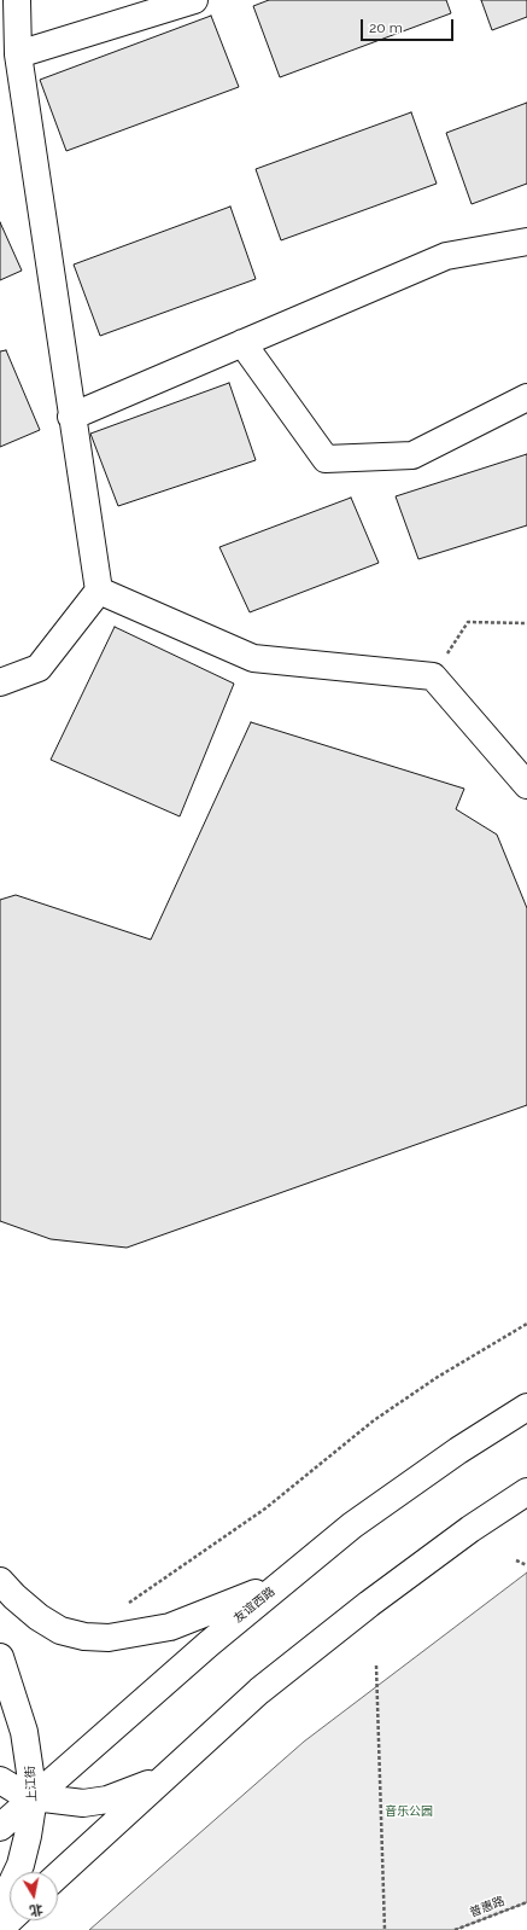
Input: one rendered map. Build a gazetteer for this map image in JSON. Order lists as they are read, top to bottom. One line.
{"streets":{"street":["友谊西路","上江街"],"path":["普惠路"]},"crossings":[["友谊西路","上江街"]],"parks":["音乐公园"],"scale_bar":"20 m","north":"bottom"}
